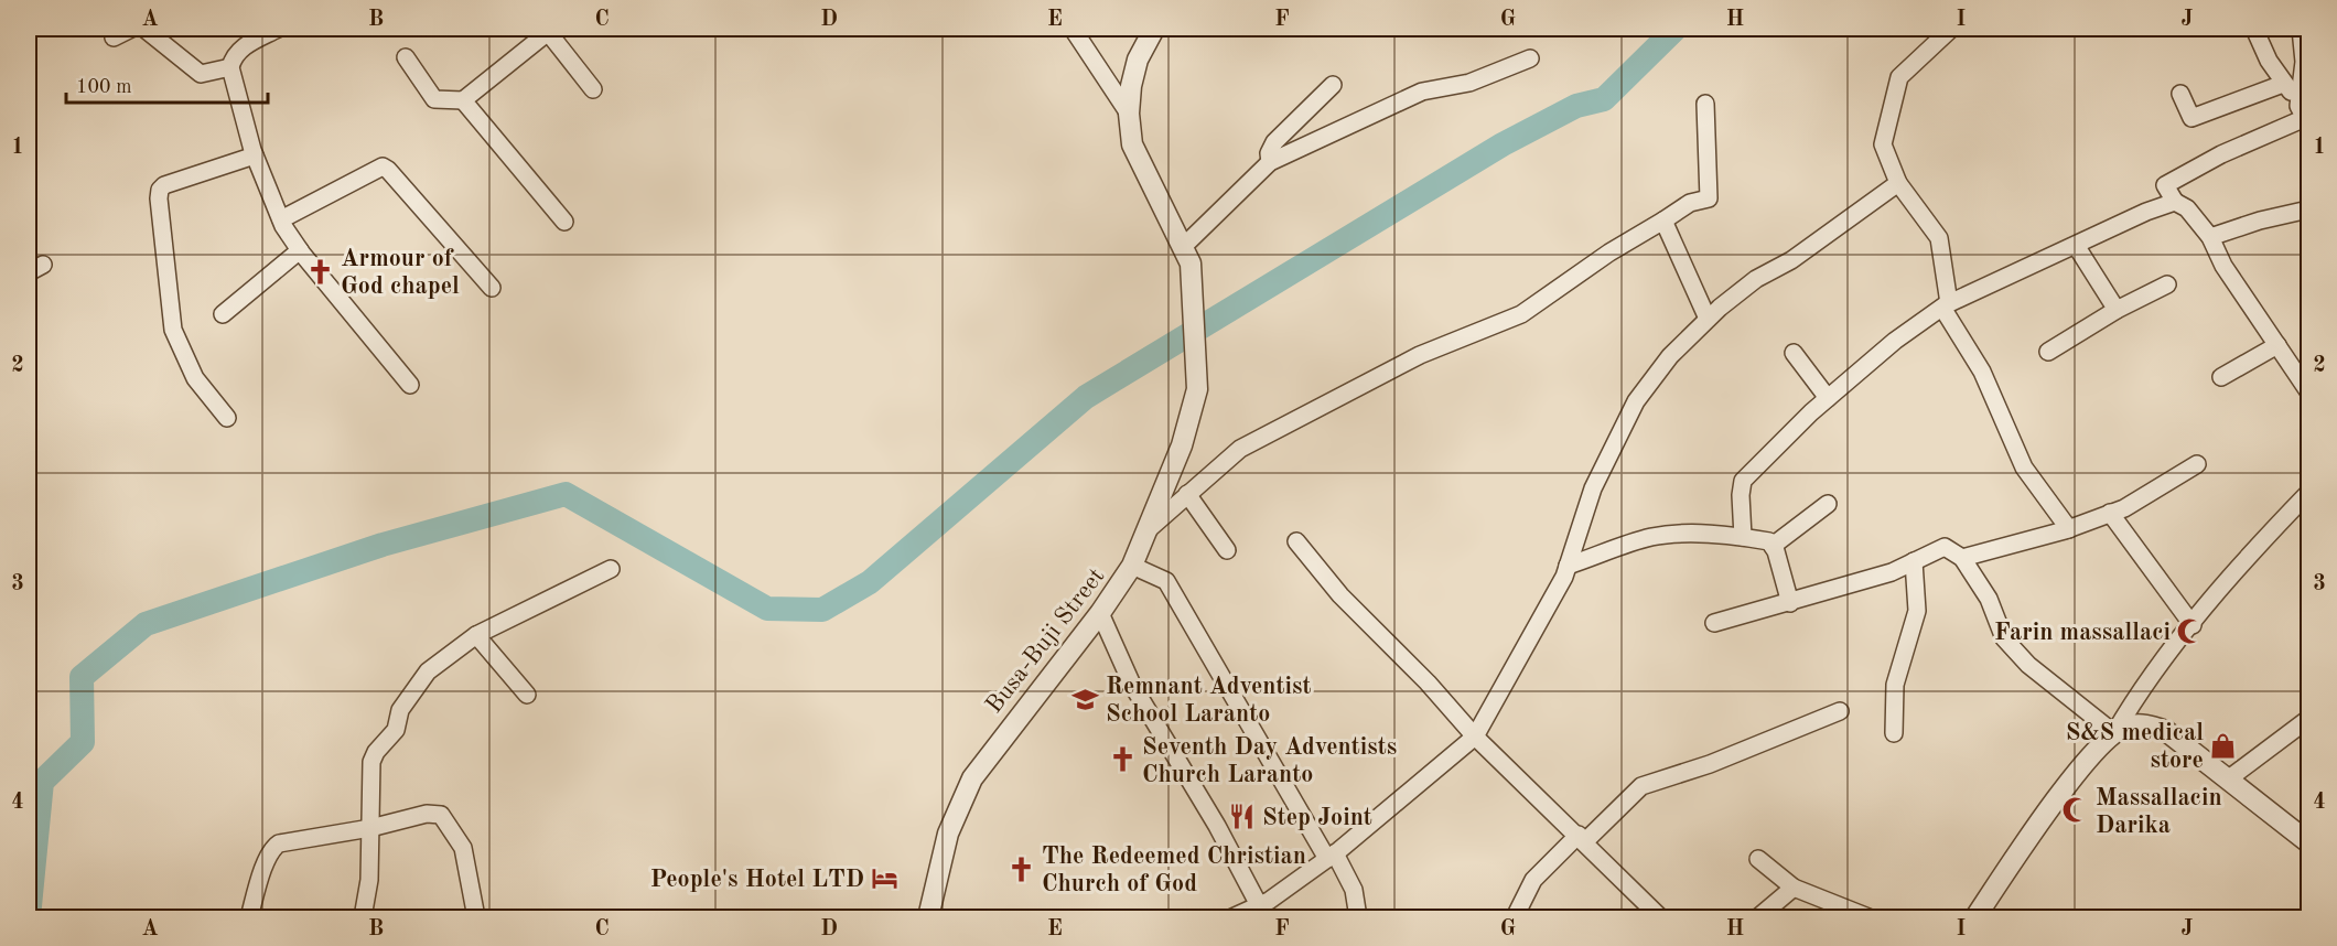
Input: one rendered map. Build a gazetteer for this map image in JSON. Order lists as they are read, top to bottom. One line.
{"streets":{"street":["Busa-Buji Street"]},"places":{"church":["Armour of God chapel","Seventh Day Adventists Church Laranto","The Redeemed Christian Church of God"],"mosque":["Farin massallaci","Massallacin Darika"],"school or university":["Remnant Adventist School Laranto"],"shop":["S&S medical store"],"restaurant":["Step Joint"],"hotel":["People's Hotel LTD"]},"scale_bar":"100 m","grid":{"columns":["A","B","C","D","E","F","G","H","I","J"],"rows":["1","2","3","4"]}}
